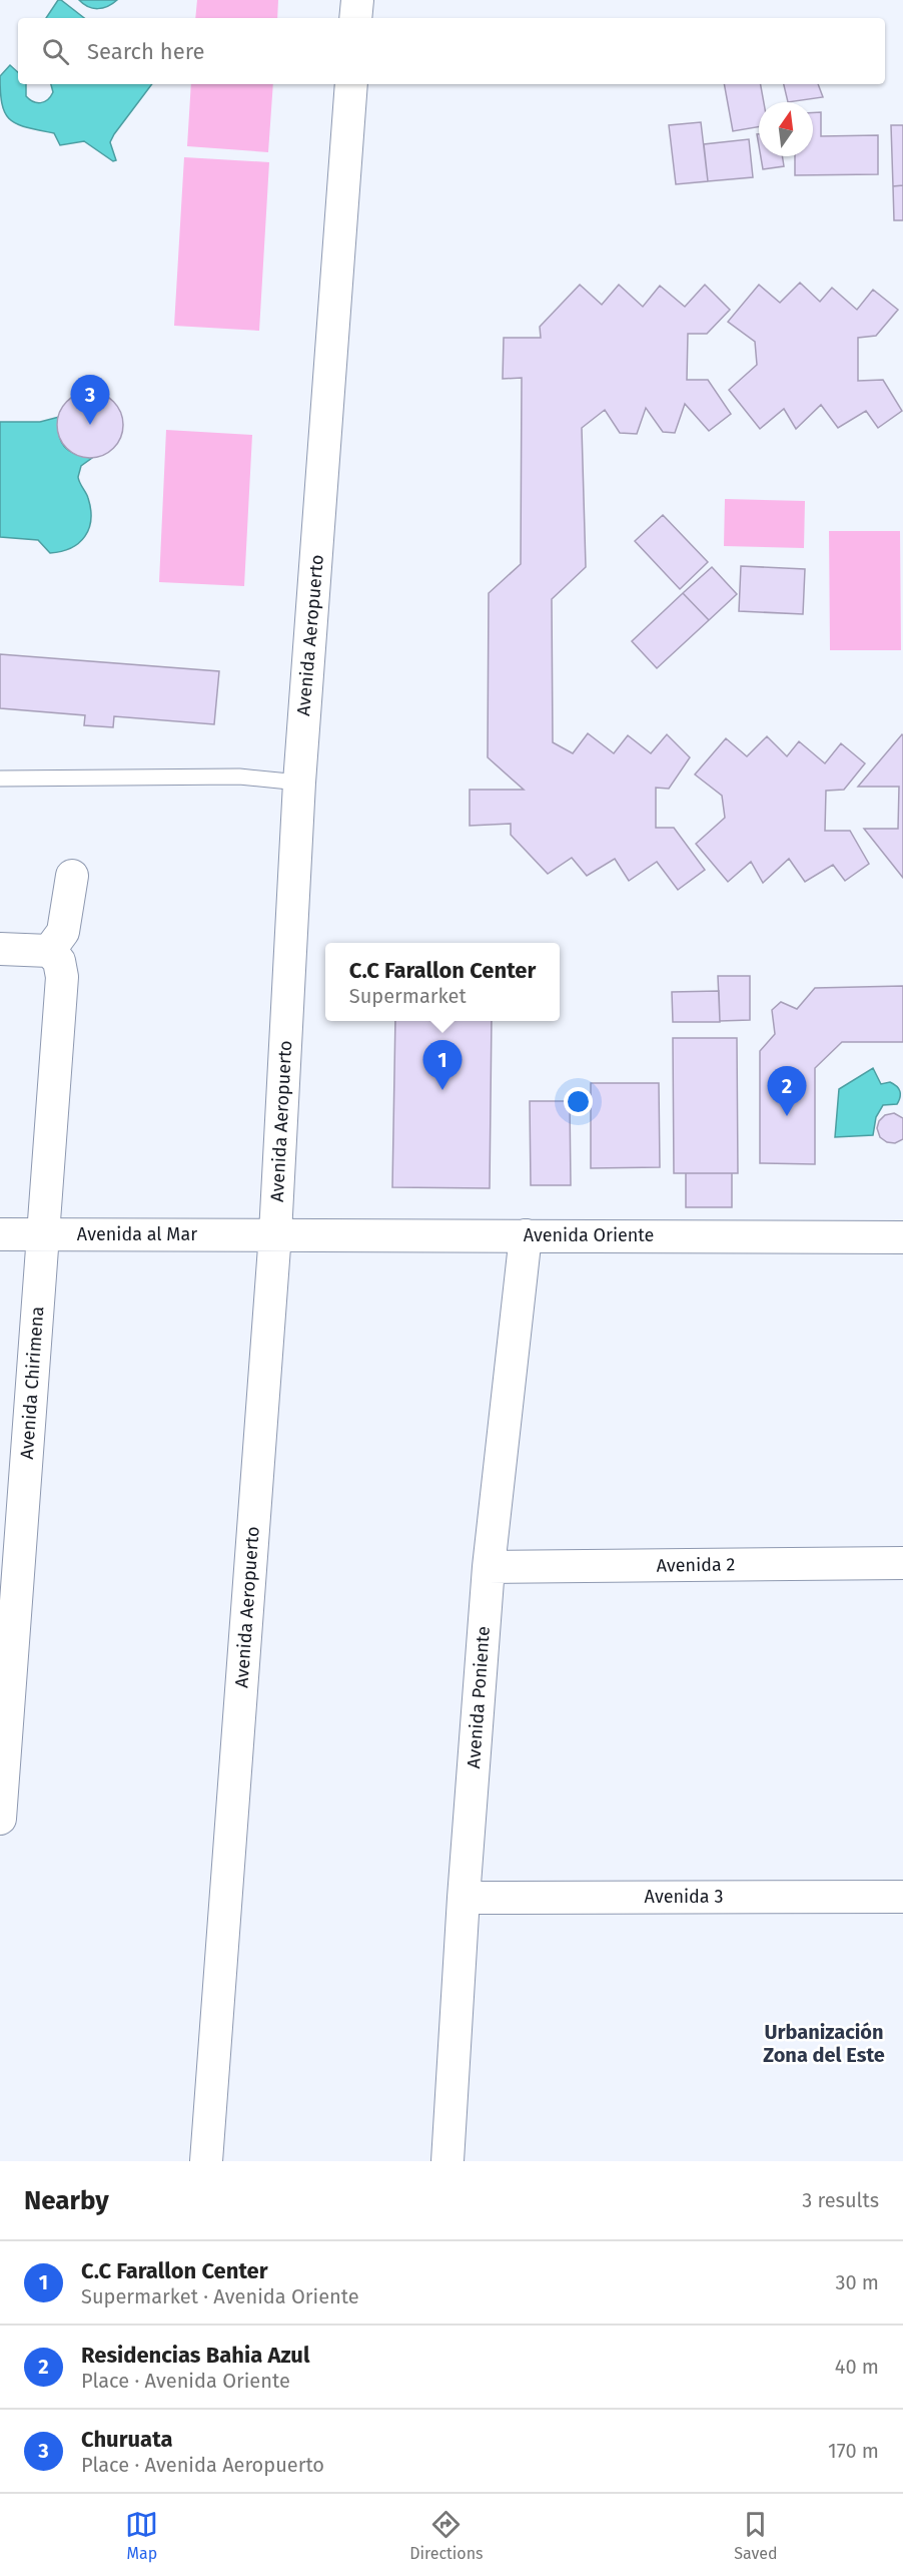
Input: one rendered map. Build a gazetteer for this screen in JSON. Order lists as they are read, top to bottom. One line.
{"streets":{"street":["Avenida Aeropuerto","Avenida al Mar","Avenida Oriente","Avenida Chirimena","Avenida 2","Avenida Poniente","Avenida 3"]},"crossings":[["Avenida Aeropuerto","Avenida al Mar"],["Avenida Aeropuerto","Avenida Oriente"],["Avenida al Mar","Avenida Oriente"],["Avenida al Mar","Avenida Chirimena"],["Avenida Oriente","Avenida Poniente"],["Avenida 2","Avenida Poniente"],["Avenida Poniente","Avenida 3"]],"districts":["Urbanización Zona del Este"],"north":"top","page":{"search":"Search here","pins":["3","1","2"],"popup":["C.C Farallon Center","Supermarket"],"heading":["Nearby","3 results"],"list":[{"mark":"1","name":"C.C Farallon Center","note":"Supermarket · Avenida Oriente","value":"30 m"},{"mark":"2","name":"Residencias Bahia Azul","note":"Place · Avenida Oriente","value":"40 m"},{"mark":"3","name":"Churuata","note":"Place · Avenida Aeropuerto","value":"170 m"}],"nav":["Map","Directions","Saved"]}}
